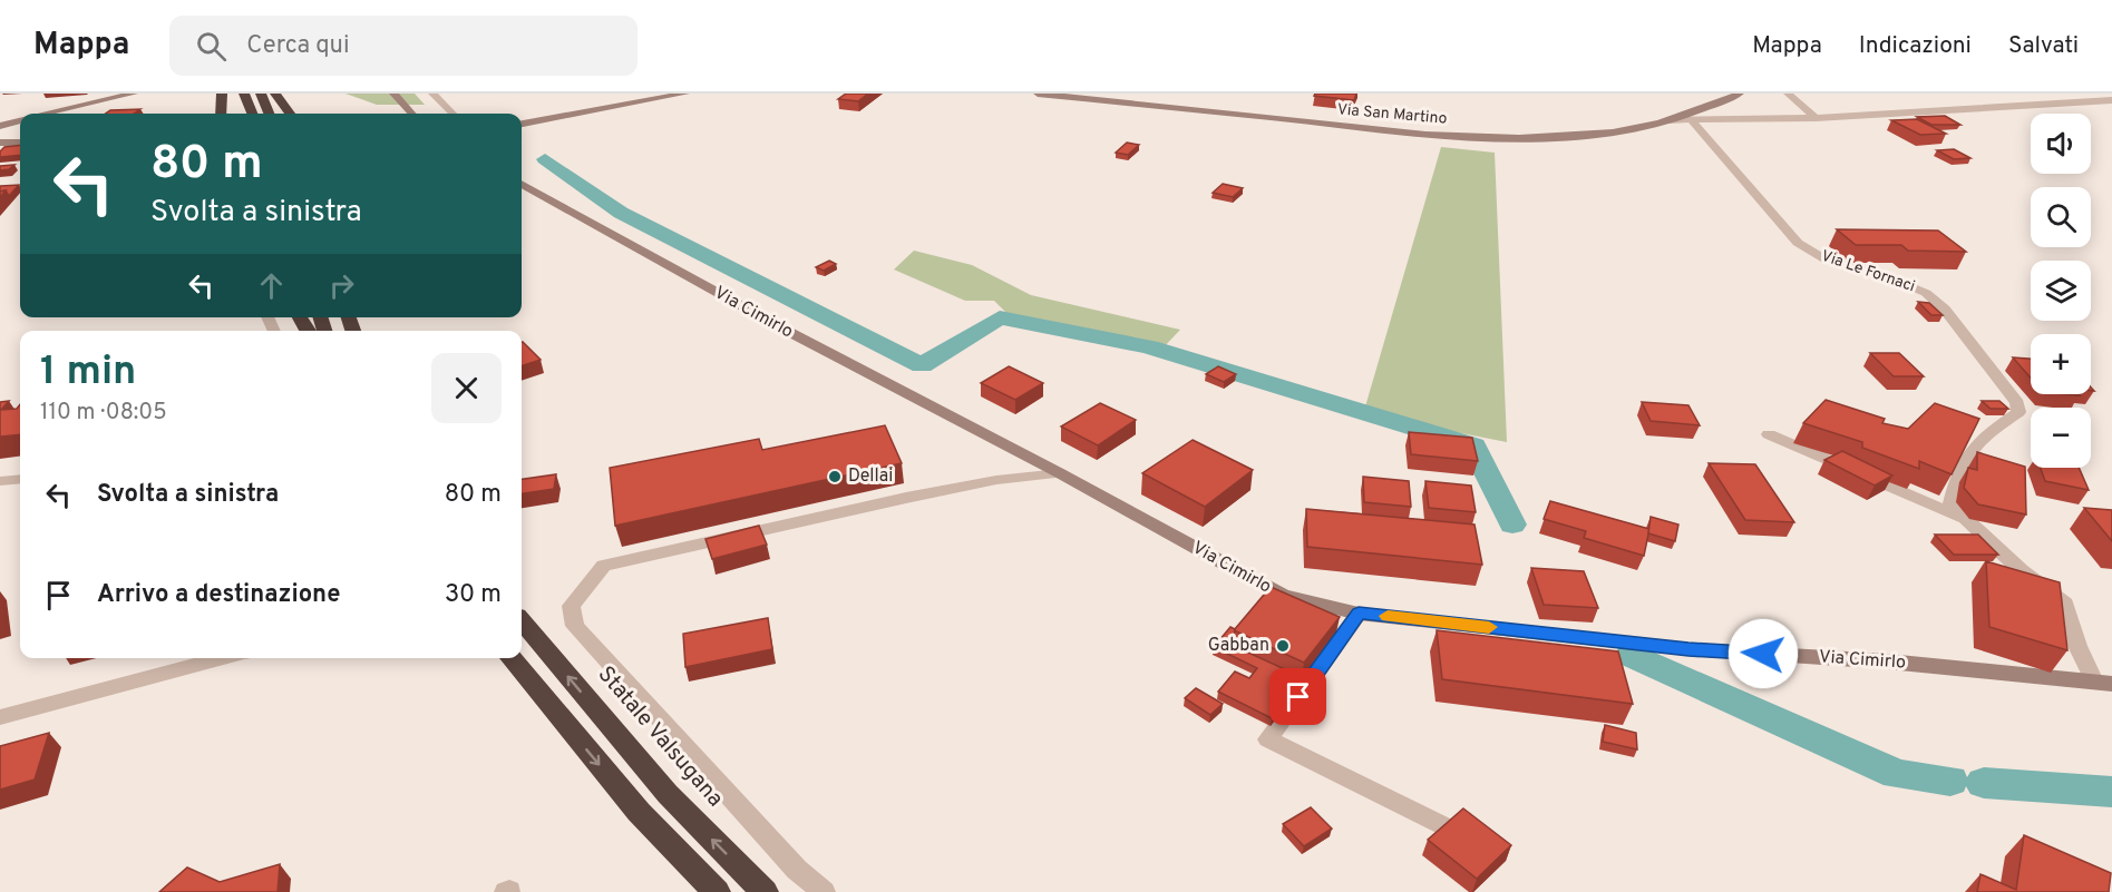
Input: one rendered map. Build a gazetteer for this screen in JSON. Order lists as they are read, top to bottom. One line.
{"streets":{"highway":["Statale Valsugana"],"street":["Via San Martino","Via Le Fornaci","Via Cimirlo"]},"crossings":[["Via Le Fornaci","Via Cimirlo"]],"places":["Dellai","Gabban"],"page":{"header":"Mappa","search":"Cerca qui","nav":["Mappa","Indicazioni","Salvati"],"map_buttons":["+","−"],"turn":["80 m","Svolta a sinistra"],"heading":["1 min","110 m · 08:05"],"list":[{"name":"Svolta a sinistra","value":"80 m"},{"name":"Arrivo a destinazione","value":"30 m"}]}}
